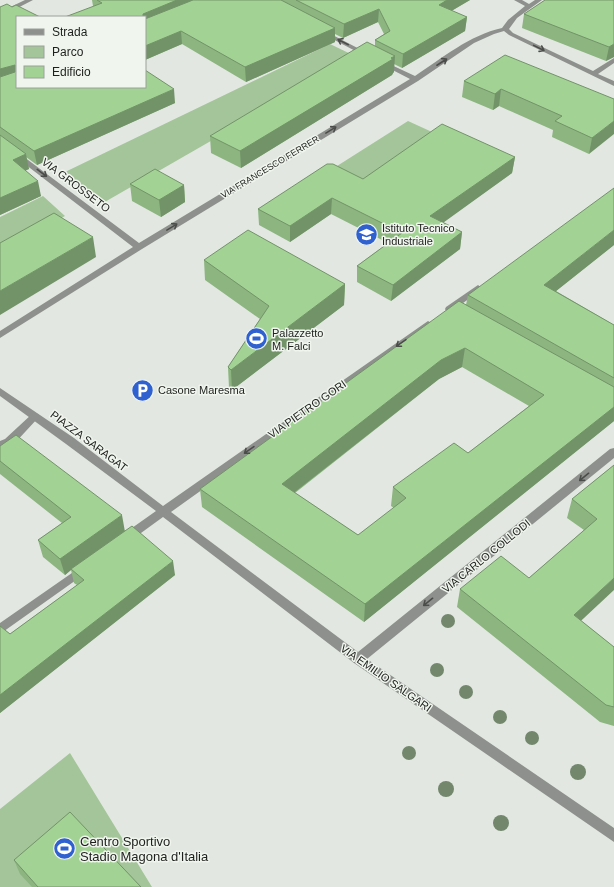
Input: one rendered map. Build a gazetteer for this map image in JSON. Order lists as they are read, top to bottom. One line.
{"streets":{"street":["VIA FRANCESCO FERRER","VIA GROSSETO","VIA PIETRO GORI","PIAZZA SARAGAT","VIA CARLO COLLODI","VIA EMILIO SALGARI"]},"crossings":[["VIA FRANCESCO FERRER","VIA GROSSETO"],["VIA PIETRO GORI","PIAZZA SARAGAT"],["VIA PIETRO GORI","VIA EMILIO SALGARI"],["PIAZZA SARAGAT","VIA EMILIO SALGARI"],["VIA CARLO COLLODI","VIA EMILIO SALGARI"]],"one_way":["VIA FRANCESCO FERRER","VIA GROSSETO","VIA PIETRO GORI","VIA CARLO COLLODI"],"places":{"school or university":["Istituto Tecnico Industriale"],"sports":["Palazzetto M. Falci","Centro Sportivo Stadio Magona d'Italia"],"parking":["Casone Maresma"]},"legend":["Strada","Parco","Edificio"]}
